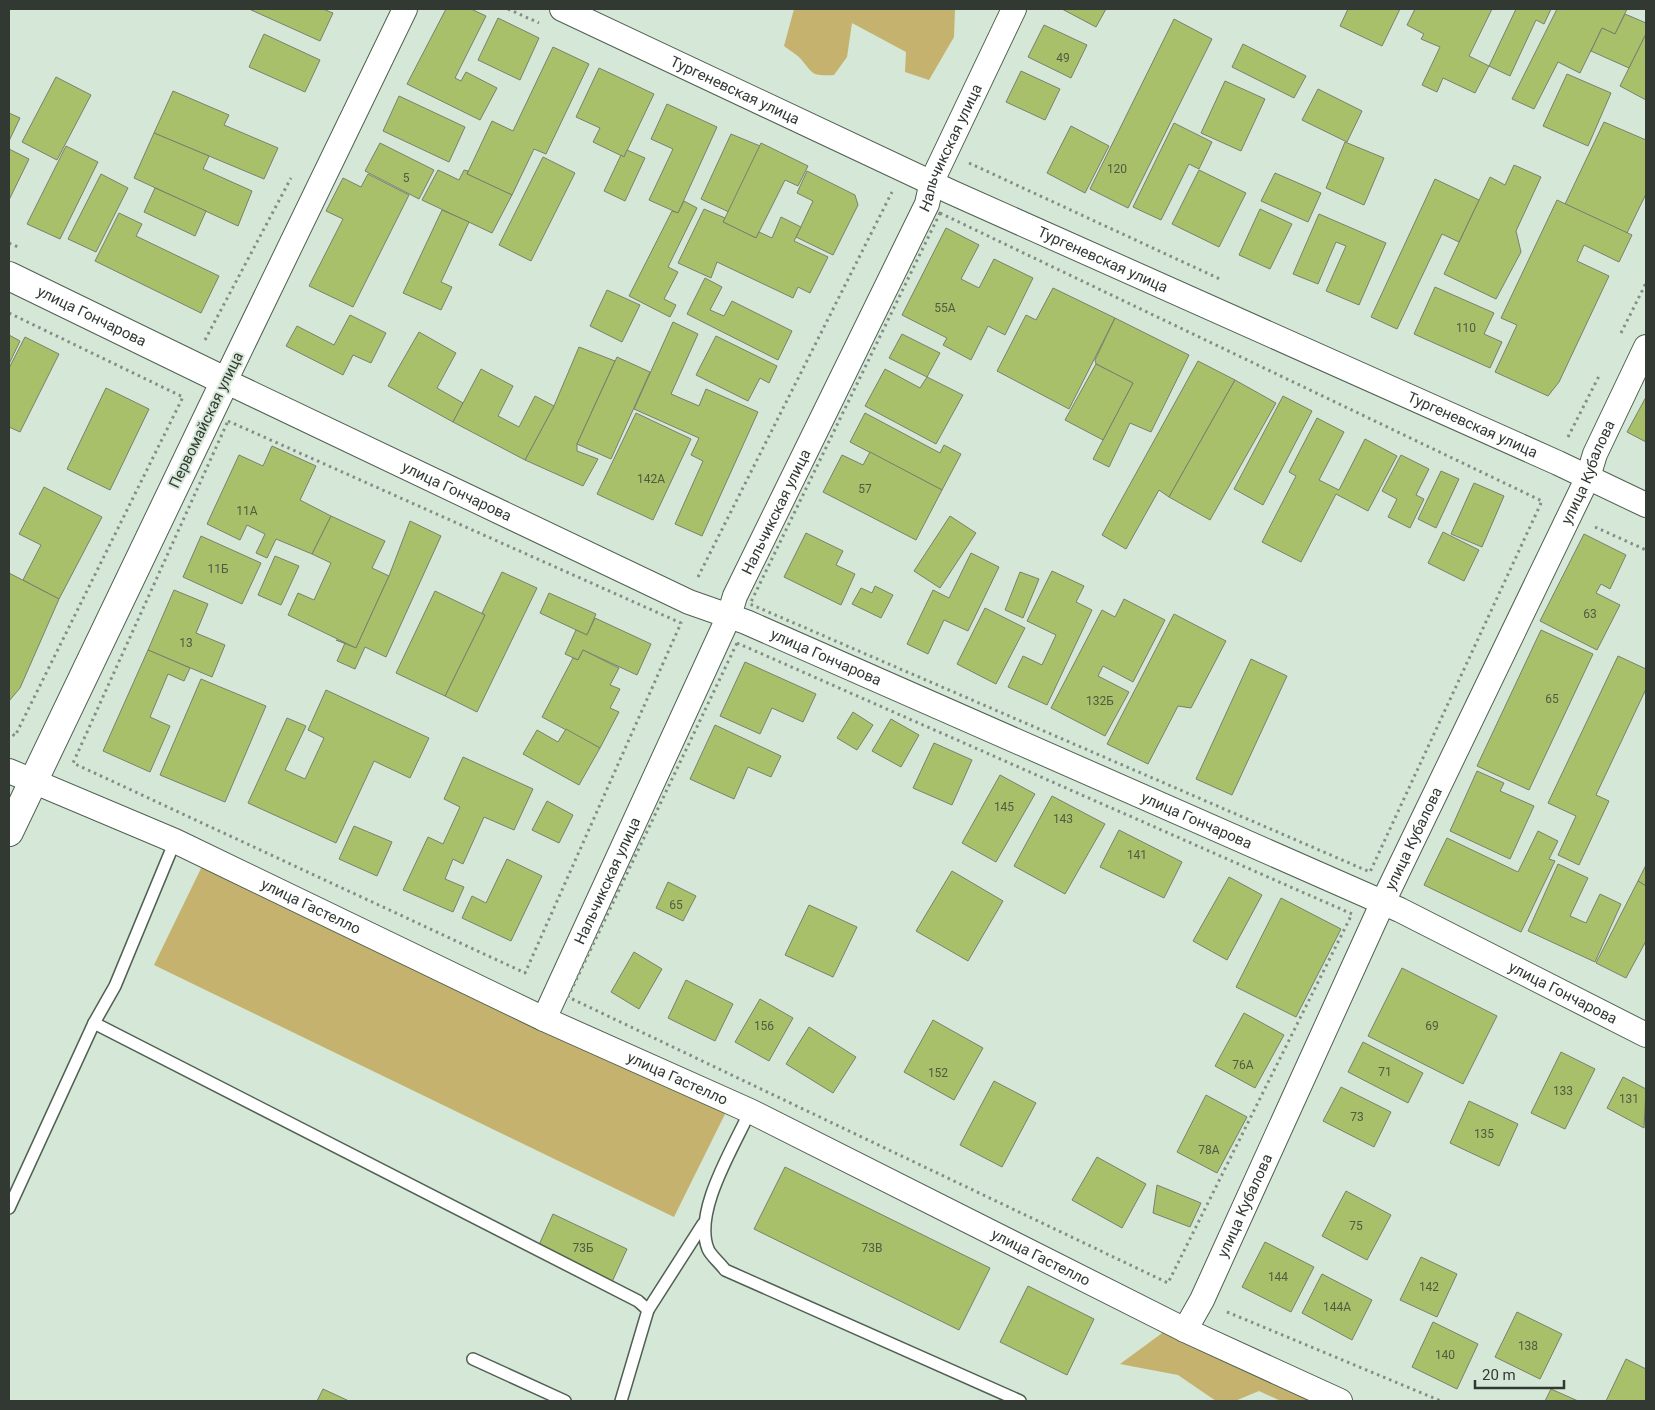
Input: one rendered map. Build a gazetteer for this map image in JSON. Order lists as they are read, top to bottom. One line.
{"streets":{"street":["Тургеневская улица","Нальчикская улица","улица Гончарова","Первомайская улица","улица Кубалова","улица Гастелло"]},"crossings":[["Тургеневская улица","Нальчикская улица"],["Тургеневская улица","улица Кубалова"],["Нальчикская улица","улица Гончарова"],["Нальчикская улица","улица Гастелло"],["улица Гончарова","Первомайская улица"],["улица Гончарова","улица Кубалова"],["Первомайская улица","улица Гастелло"],["улица Кубалова","улица Гастелло"]],"house_numbers":["49","120","5","55А","110","142А","57","11А","11Б","63","13","65","132Б","145","143","141","65","156","69","76А","71","152","133","131","73","135","78А","75","73Б","73В","144","142","144А","138","140"],"scale_bar":"20 m"}
